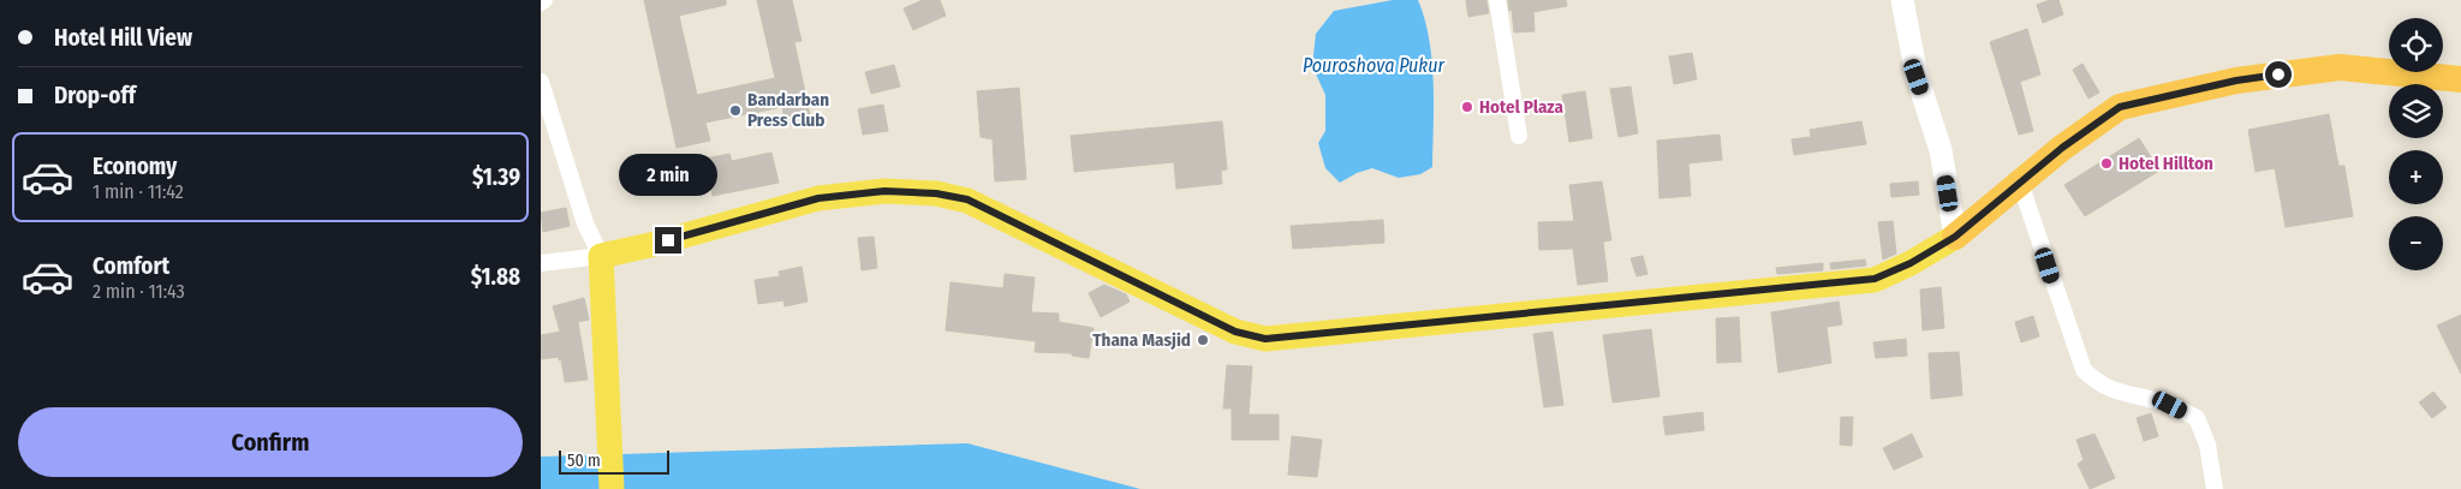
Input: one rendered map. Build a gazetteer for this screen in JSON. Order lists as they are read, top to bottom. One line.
{"water":["Pouroshova Pukur"],"places":["Hotel Plaza","Bandarban Press Club","Hotel Hillton","Thana Masjid"],"scale_bar":"50 m","page":{"banner":["Hotel Hill View","Drop-off"],"map_buttons":["+","−"],"list":[{"name":"Economy","note":"1 min · 11:42","value":"$1.39"},{"name":"Comfort","note":"2 min · 11:43","value":"$1.88"}],"bubble":"2 min","buttons":"Confirm","scale":"50 m"}}
